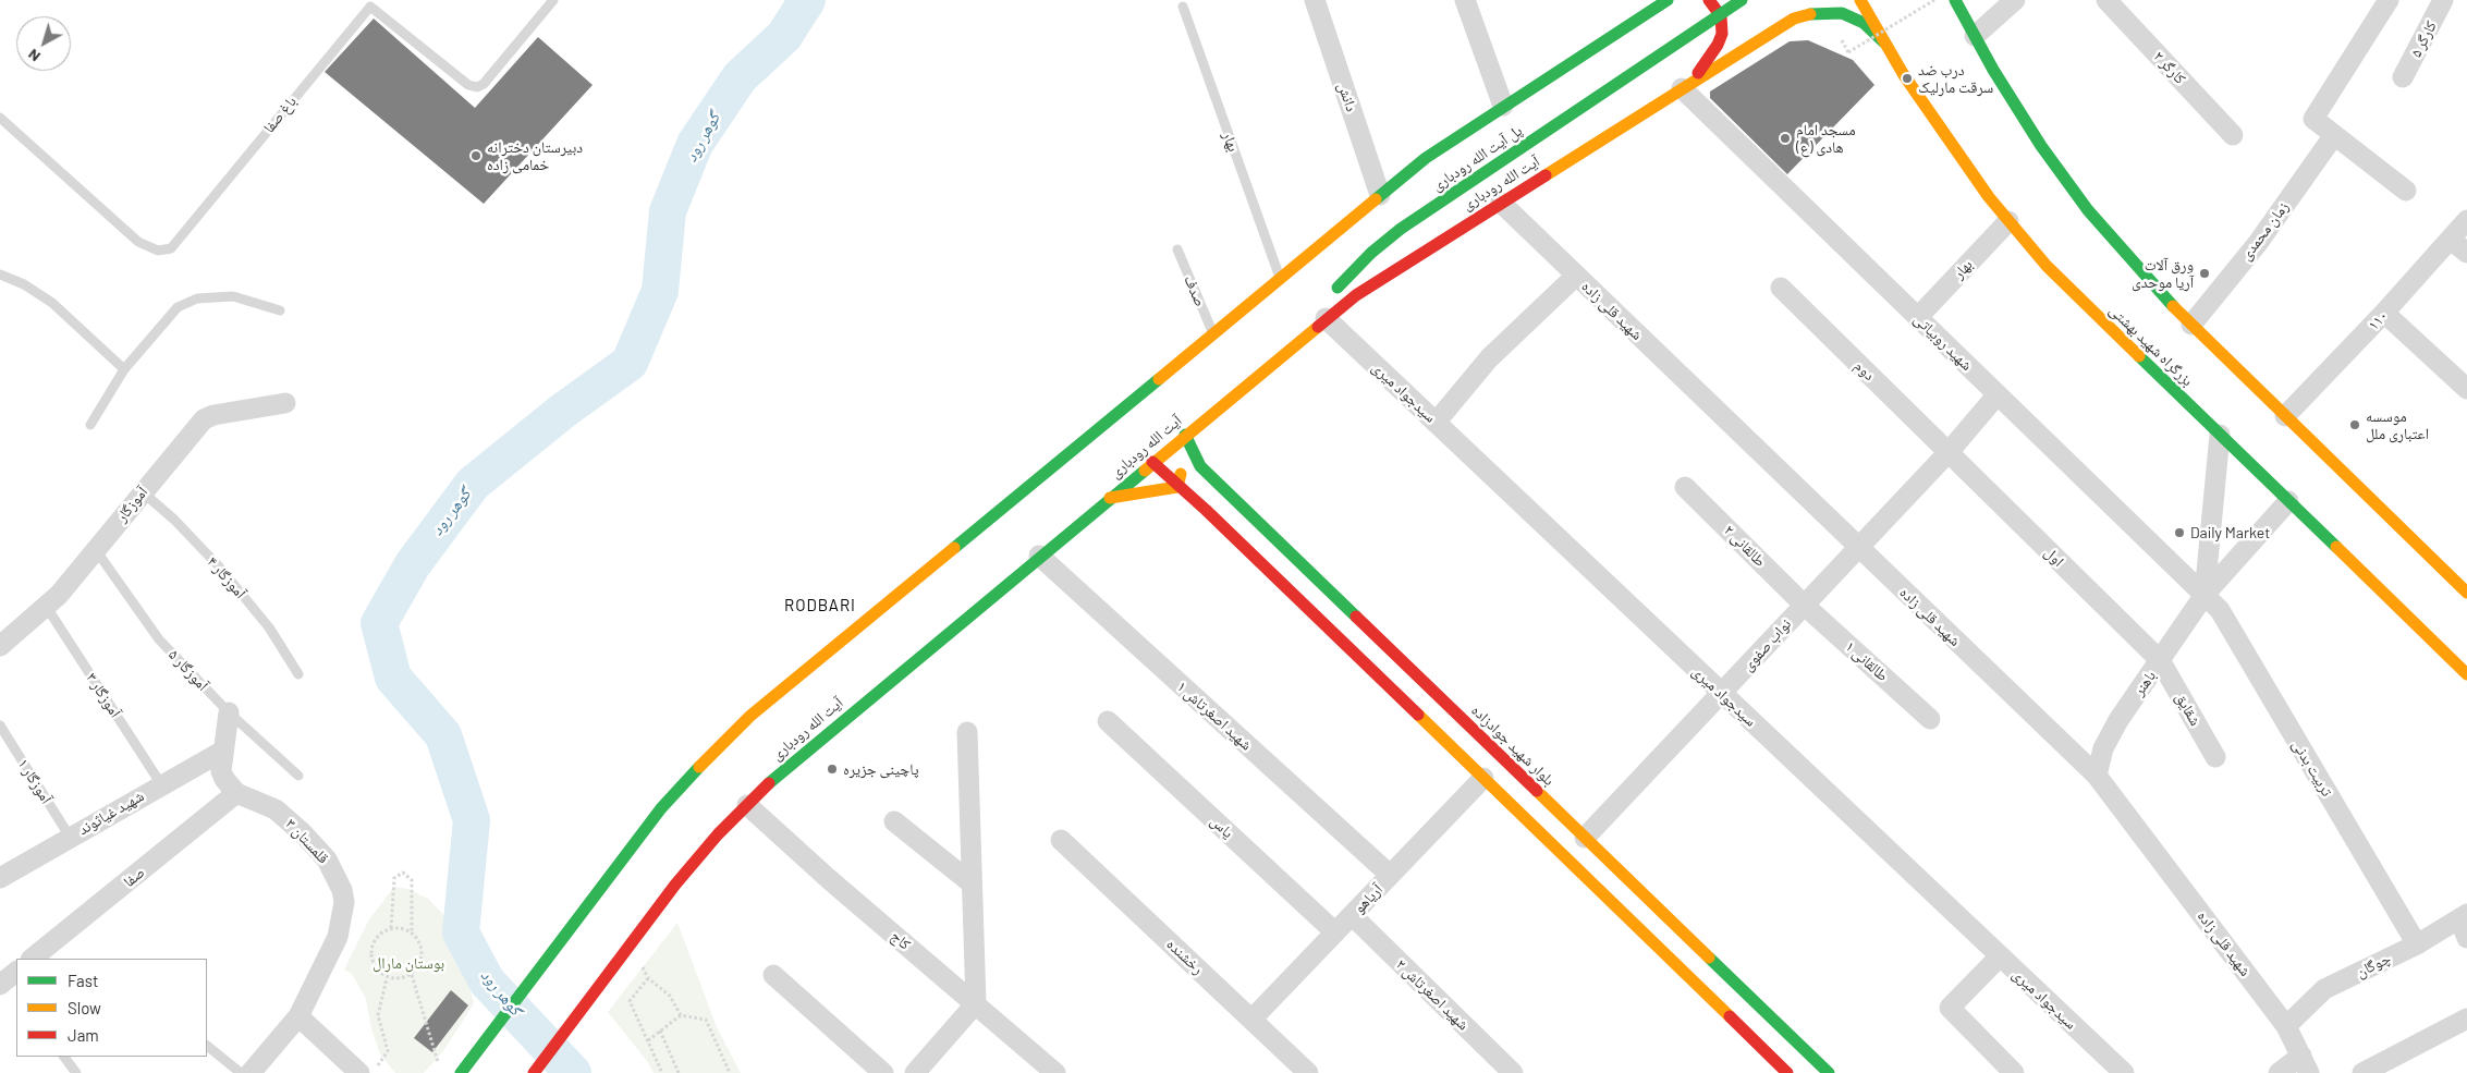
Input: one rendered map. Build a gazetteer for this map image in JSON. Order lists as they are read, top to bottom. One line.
{"streets":{"main road":["پل آیت الله رودباری","آیت الله رودباری","بزرگراه شهید بهشتی","بلوار شهید جوادزاده"],"street":["کارگر ۵","کارگر ۲","دانش","بهار","زمان محمدی","شهید قلی زاده","۱۱۰","شهید روبیاتی","دوم","سیدجواد میری","آموزگار","طالقانی ۲","اول","نواب صفوی","طالقانی ۱","باهنر","شقایق","شهید اصغرتاش ۱","تربیت بدنی","شهید غیاثوند","یاس","قلمستان ۳","صفا","آریاهو","کاج","رخشنده","چوگان","شهید اصغرتاش ۲"],"lane":["باغ صفا","صدف","آموزگار ۴","آموزگار ۵","آموزگار ۳","آموزگار ۱"]},"crossings":[["بهار","شهید روبیاتی"],["بهار","بزرگراه شهید بهشتی"],["پل آیت الله رودباری","آیت الله رودباری"],["پل آیت الله رودباری","سیدجواد میری"],["آیت الله رودباری","شهید قلی زاده"],["آیت الله رودباری","شهید روبیاتی"],["آیت الله رودباری","بزرگراه شهید بهشتی"],["آیت الله رودباری","سیدجواد میری"],["آیت الله رودباری","شهید اصغرتاش ۱"],["آیت الله رودباری","بلوار شهید جوادزاده"],["آیت الله رودباری","کاج"],["شهید قلی زاده","نواب صفوی"],["شهید قلی زاده","باهنر"],["شهید قلی زاده","چوگان"],["شهید روبیاتی","نواب صفوی"],["شهید روبیاتی","باهنر"],["شهید روبیاتی","تربیت بدنی"],["بزرگراه شهید بهشتی","باهنر"],["دوم","اول"],["دوم","نواب صفوی"],["سیدجواد میری","نواب صفوی"],["آموزگار","آموزگار ۴"],["آموزگار","آموزگار ۵"],["آموزگار","آموزگار ۳"],["طالقانی ۲","نواب صفوی"],["طالقانی ۲","طالقانی ۱"],["اول","نواب صفوی"],["اول","باهنر"],["اول","شقایق"],["نواب صفوی","طالقانی ۱"],["نواب صفوی","بلوار شهید جوادزاده"],["باهنر","شقایق"],["باهنر","تربیت بدنی"],["آموزگار ۳","شهید غیاثوند"],["شهید اصغرتاش ۱","آریاهو"],["بلوار شهید جوادزاده","آریاهو"],["تربیت بدنی","چوگان"],["آموزگار ۱","شهید غیاثوند"],["یاس","آریاهو"],["قلمستان ۳","صفا"],["آریاهو","رخشنده"],["آریاهو","شهید اصغرتاش ۲"]],"districts":["RODBARI"],"water":["گوهر رود"],"parks":["بوستان مارال"],"places":["درب ضد سرقت مارلیک","مسجد امام هادی (ع)","دبیرستان دخترانه خمامی زاده","ورق آلات آریا موحدی","موسسه اعتباری ملل","Daily Market","پاچینی جزیره"],"legend":["Fast","Slow","Jam"],"north":"bottom left"}
